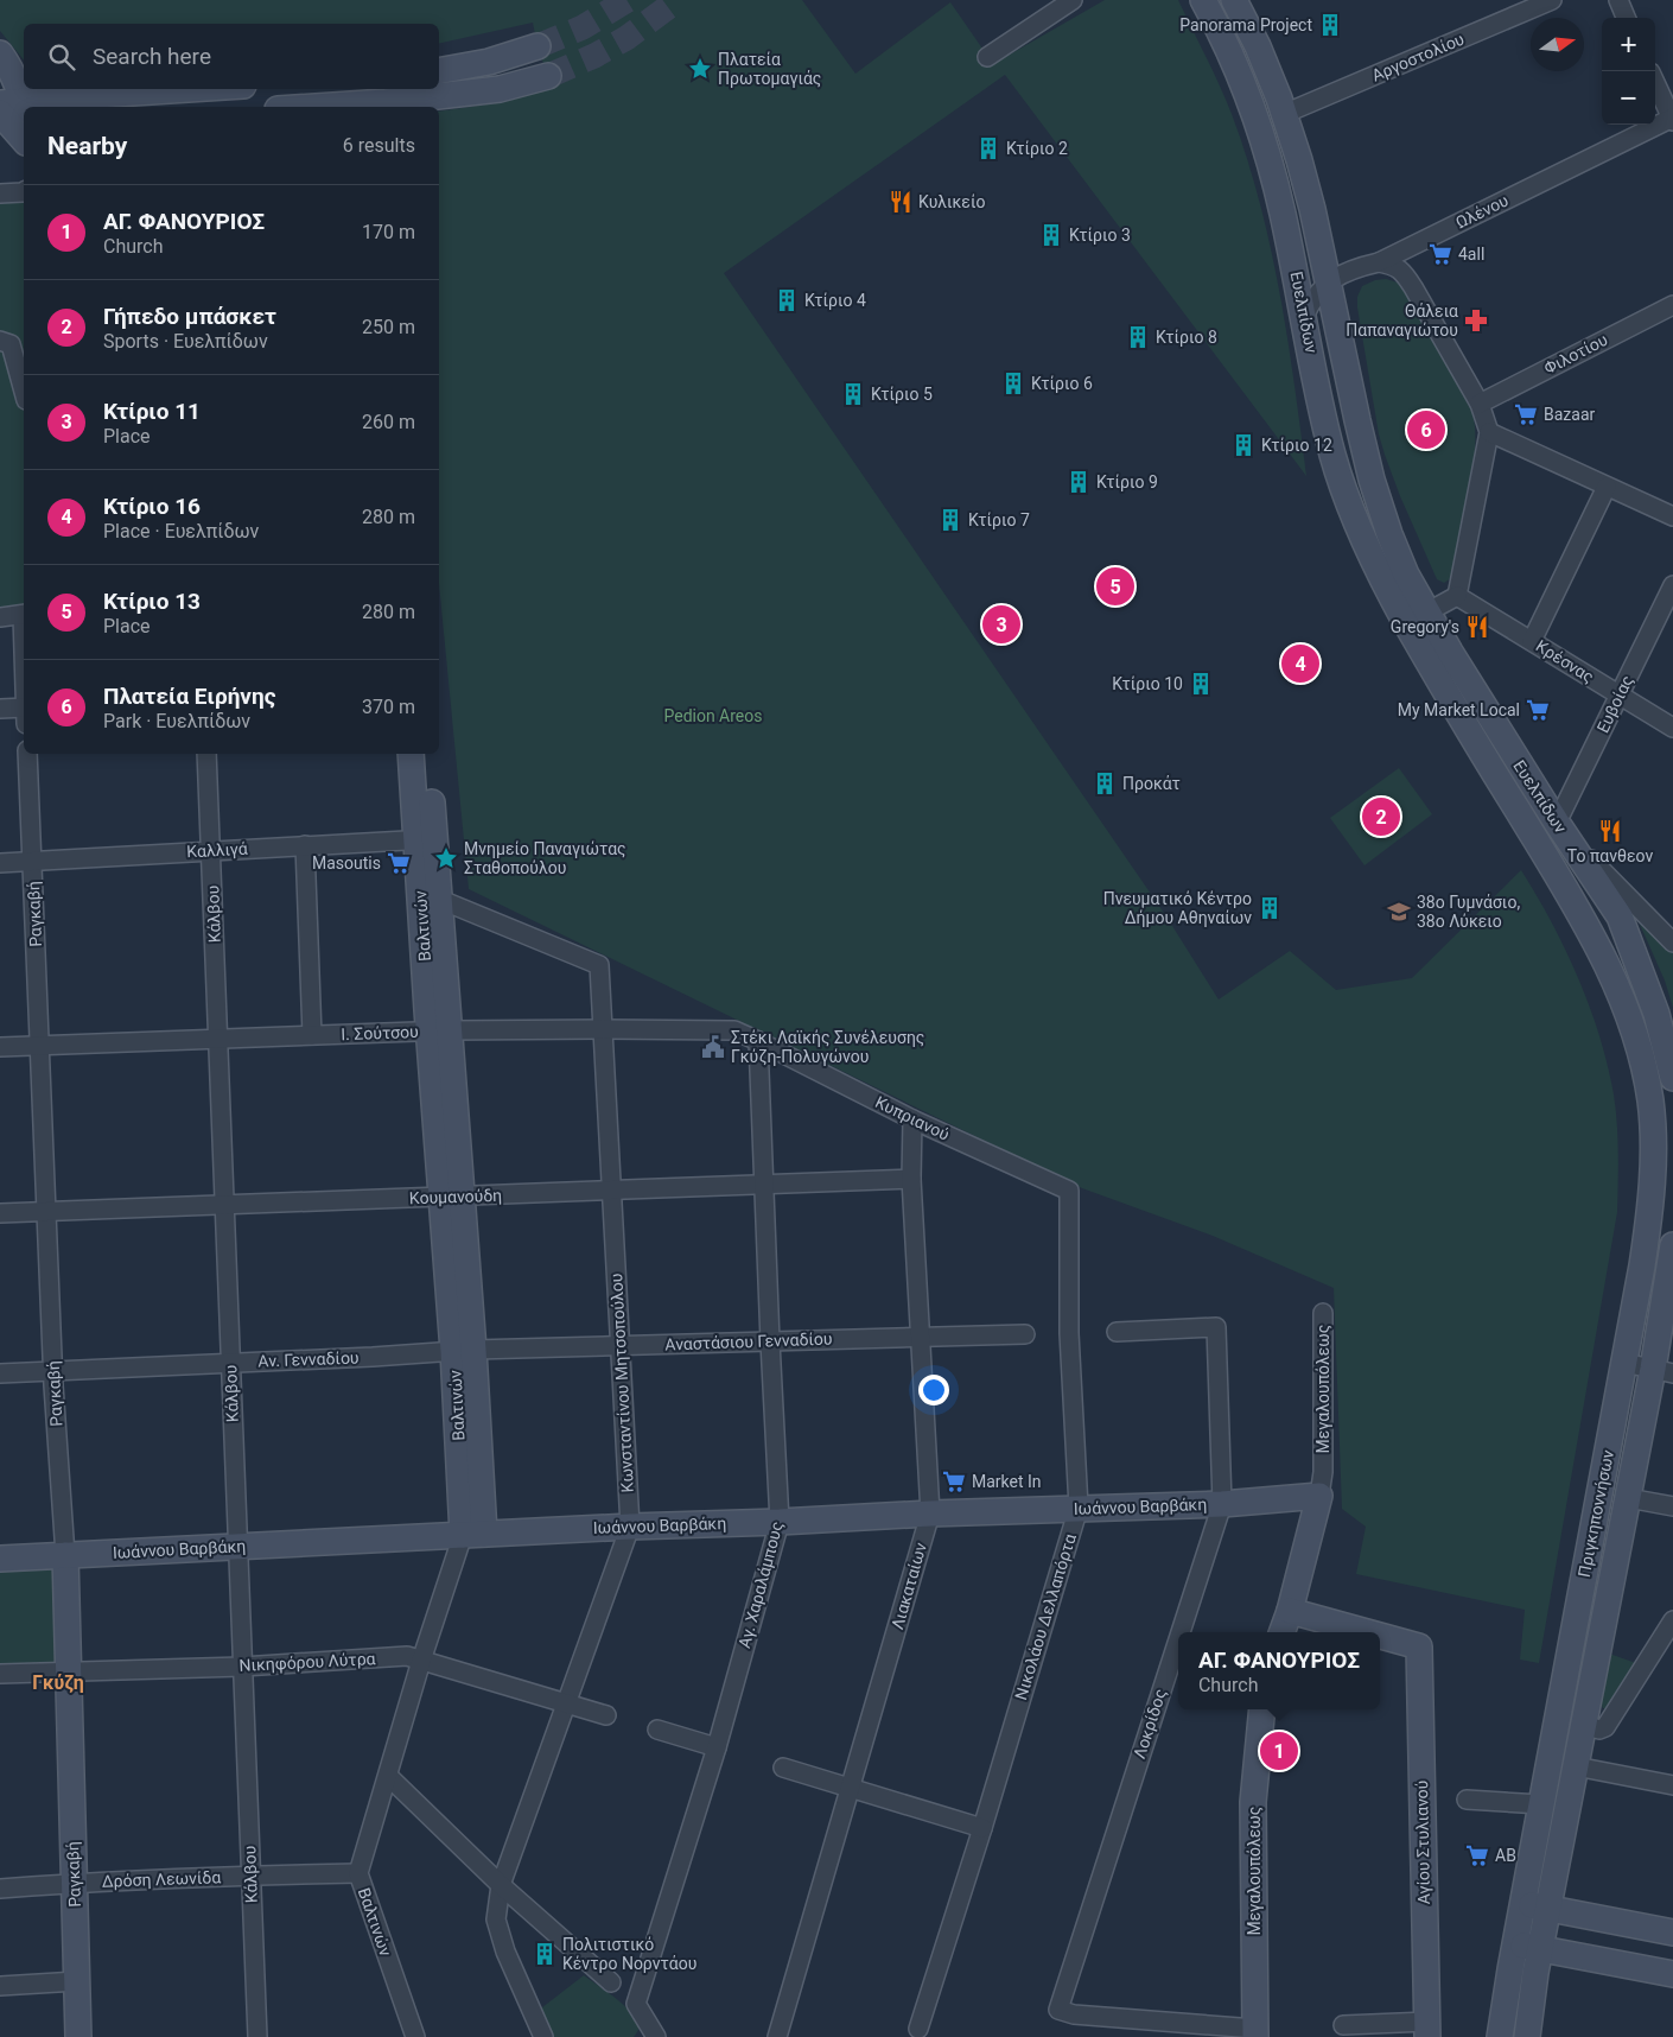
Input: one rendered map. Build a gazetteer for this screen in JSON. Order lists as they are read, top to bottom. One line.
{"streets":{"street":["Αργοστολίου","Ωλένου","Ευελπίδων","Φιλοτίου","Κρέσνας","Ευβοίας","Καλλιγά","Ραγκαβή","Κάλβου","Βαλτινών","Ι. Σούτσου","Κυπριανού","Κουμανούδη","Αναστάσιου Γενναδίου","Αν. Γενναδίου","Κωνσταντίνου Μητσοπούλου","Μεγαλουπόλεως","Ιωάννου Βαρβάκη","Πριγκηποννήσων","Αγ. Χαραλάμπους","Λιακαταίων","Νικολάου Δελλαπόρτα","Νικηφόρου Λύτρα","Λοκρίδος","Αγίου Στυλιανού","Δρόση Λεωνίδα"]},"crossings":[["Αργοστολίου","Ευελπίδων"],["Ωλένου","Ευελπίδων"],["Ευελπίδων","Ευβοίας"],["Ευελπίδων","Πριγκηποννήσων"],["Κρέσνας","Ευβοίας"],["Καλλιγά","Ραγκαβή"],["Καλλιγά","Κάλβου"],["Καλλιγά","Βαλτινών"],["Ραγκαβή","Ι. Σούτσου"],["Ραγκαβή","Κουμανούδη"],["Ραγκαβή","Αν. Γενναδίου"],["Ραγκαβή","Ιωάννου Βαρβάκη"],["Ραγκαβή","Νικηφόρου Λύτρα"],["Ραγκαβή","Δρόση Λεωνίδα"],["Κάλβου","Ι. Σούτσου"],["Κάλβου","Κουμανούδη"],["Κάλβου","Αν. Γενναδίου"],["Κάλβου","Ιωάννου Βαρβάκη"],["Κάλβου","Νικηφόρου Λύτρα"],["Κάλβου","Δρόση Λεωνίδα"],["Βαλτινών","Ι. Σούτσου"],["Βαλτινών","Κουμανούδη"],["Βαλτινών","Αναστάσιου Γενναδίου"],["Βαλτινών","Αν. Γενναδίου"],["Βαλτινών","Κωνσταντίνου Μητσοπούλου"],["Βαλτινών","Ιωάννου Βαρβάκη"],["Βαλτινών","Νικηφόρου Λύτρα"],["Βαλτινών","Δρόση Λεωνίδα"],["Ι. Σούτσου","Κυπριανού"],["Ι. Σούτσου","Κωνσταντίνου Μητσοπούλου"],["Ι. Σούτσου","Αγ. Χαραλάμπους"],["Κυπριανού","Αγ. Χαραλάμπους"],["Κυπριανού","Λιακαταίων"],["Κυπριανού","Νικολάου Δελλαπόρτα"],["Κουμανούδη","Κωνσταντίνου Μητσοπούλου"],["Κουμανούδη","Αγ. Χαραλάμπους"],["Κουμανούδη","Λιακαταίων"],["Αναστάσιου Γενναδίου","Αν. Γενναδίου"],["Αναστάσιου Γενναδίου","Κωνσταντίνου Μητσοπούλου"],["Αναστάσιου Γενναδίου","Αγ. Χαραλάμπους"],["Αναστάσιου Γενναδίου","Λιακαταίων"],["Κωνσταντίνου Μητσοπούλου","Ιωάννου Βαρβάκη"],["Κωνσταντίνου Μητσοπούλου","Νικηφόρου Λύτρα"],["Μεγαλουπόλεως","Ιωάννου Βαρβάκη"],["Μεγαλουπόλεως","Λοκρίδος"],["Μεγαλουπόλεως","Αγίου Στυλιανού"],["Ιωάννου Βαρβάκη","Αγ. Χαραλάμπους"],["Ιωάννου Βαρβάκη","Λιακαταίων"],["Ιωάννου Βαρβάκη","Νικολάου Δελλαπόρτα"],["Ιωάννου Βαρβάκη","Λοκρίδος"]],"districts":["Γκύζη"],"parks":["Pedion Areos"],"places":{"building":["Panorama Project","Κτίριο 2","Κτίριο 3","Κτίριο 4","Κτίριο 8","Κτίριο 6","Κτίριο 5","Κτίριο 12","Κτίριο 9","Κτίριο 7","Κτίριο 10","Προκάτ","Πνευματικό Κέντρο Δήμου Αθηναίων","Πολιτιστικό Κέντρο Νορντάου"],"place":["Πλατεία Πρωτομαγιάς","Μνημείο Παναγιώτας Σταθοπούλου"],"restaurant":["Κυλικείο","Gregory's","Το πανθεον"],"supermarket":["4all","Bazaar","My Market Local","Masoutis","Market In","ΑΒ"],"pharmacy":["Θάλεια Παπαναγιώτου"],"school or university":["38ο Γυμνάσιο, 38ο Λύκειο"],"public building":["Στέκι Λαϊκής Συνέλευσης Γκύζη-Πολυγώνου"]},"north":"right","page":{"map_buttons":["+","−"],"search":"Search here","heading":["Nearby","6 results"],"list":[{"mark":"1","name":"ΑΓ. ΦΑΝΟΥΡΙΟΣ","note":"Church","value":"170 m"},{"mark":"2","name":"Γήπεδο μπάσκετ","note":"Sports · Ευελπίδων","value":"250 m"},{"mark":"3","name":"Κτίριο 11","note":"Place","value":"260 m"},{"mark":"4","name":"Κτίριο 16","note":"Place · Ευελπίδων","value":"280 m"},{"mark":"5","name":"Κτίριο 13","note":"Place","value":"280 m"},{"mark":"6","name":"Πλατεία Ειρήνης","note":"Park · Ευελπίδων","value":"370 m"}],"pins":["6","5","3","4","2","1"],"popup":["ΑΓ. ΦΑΝΟΥΡΙΟΣ","Church"]}}
